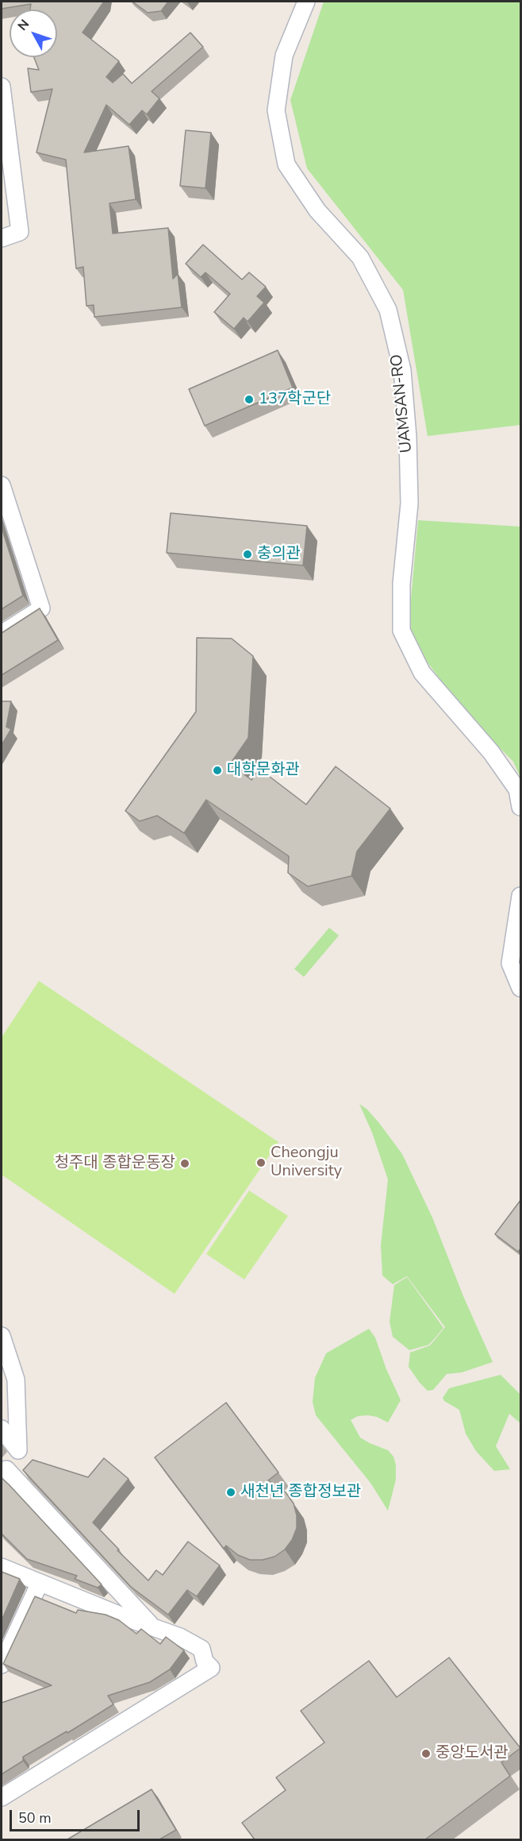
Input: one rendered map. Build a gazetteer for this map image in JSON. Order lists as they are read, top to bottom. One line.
{"streets":{"street":["UAMSAN-RO"]},"places":["137학군단","충의관","대학문화관","Cheongju University","청주대 종합운동장","새천년 종합정보관","중앙도서관"],"scale_bar":"50 m","north":"top left"}
